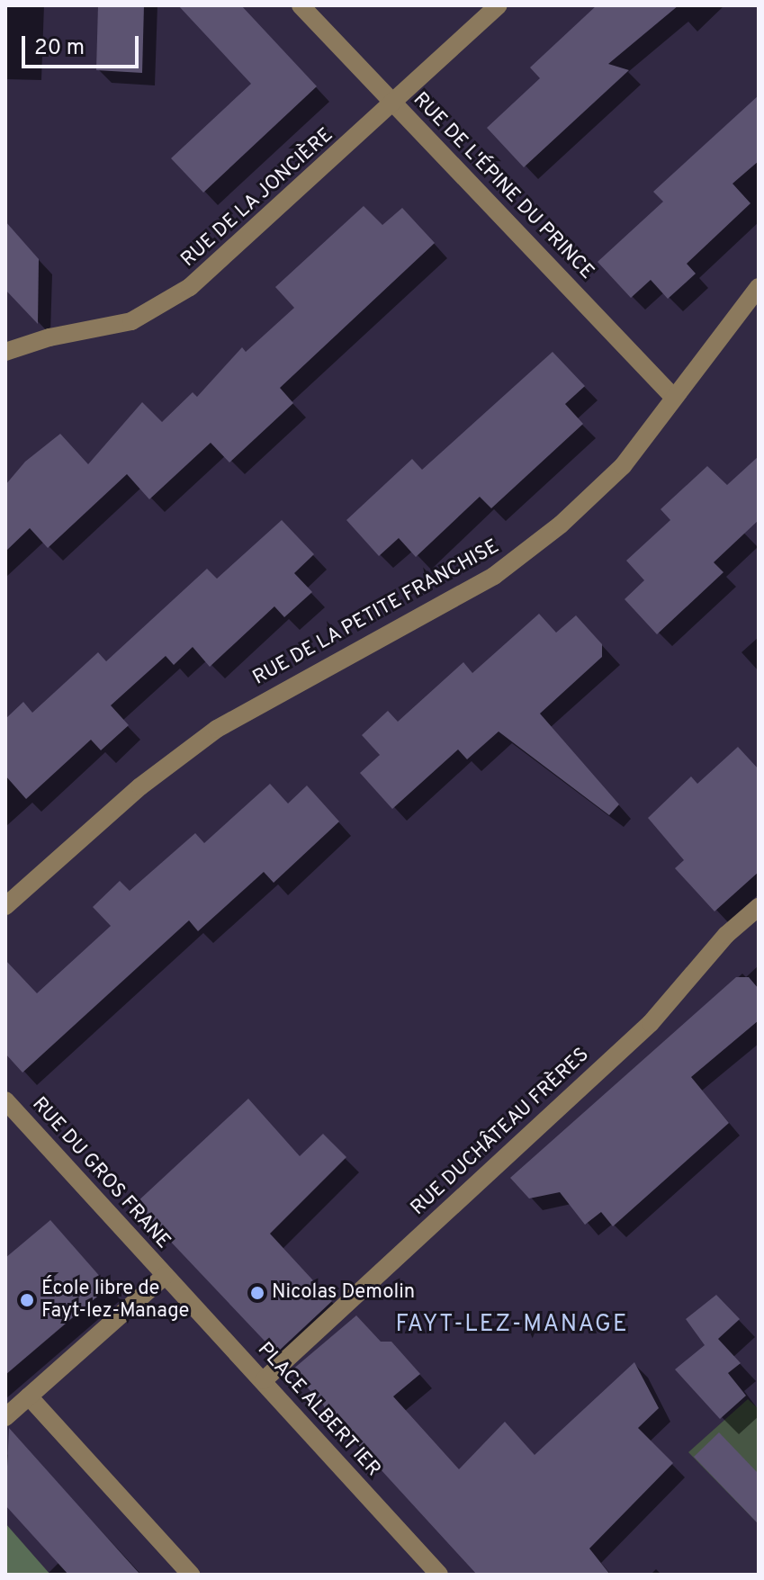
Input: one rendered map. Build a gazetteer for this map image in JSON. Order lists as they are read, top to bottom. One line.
{"streets":{"street":["RUE DE L'ÉPINE DU PRINCE","RUE DE LA JONCIÈRE","RUE DE LA PETITE FRANCHISE","RUE DUCHÂTEAU FRÈRES","RUE DU GROS FRANE","PLACE ALBERT IER"]},"crossings":[["RUE DE L'ÉPINE DU PRINCE","RUE DE LA JONCIÈRE"],["RUE DE L'ÉPINE DU PRINCE","RUE DE LA PETITE FRANCHISE"],["RUE DUCHÂTEAU FRÈRES","PLACE ALBERT IER"],["RUE DU GROS FRANE","PLACE ALBERT IER"]],"districts":["FAYT-LEZ-MANAGE"],"places":["Nicolas Demolin","École libre de Fayt-lez-Manage"],"scale_bar":"20 m"}
